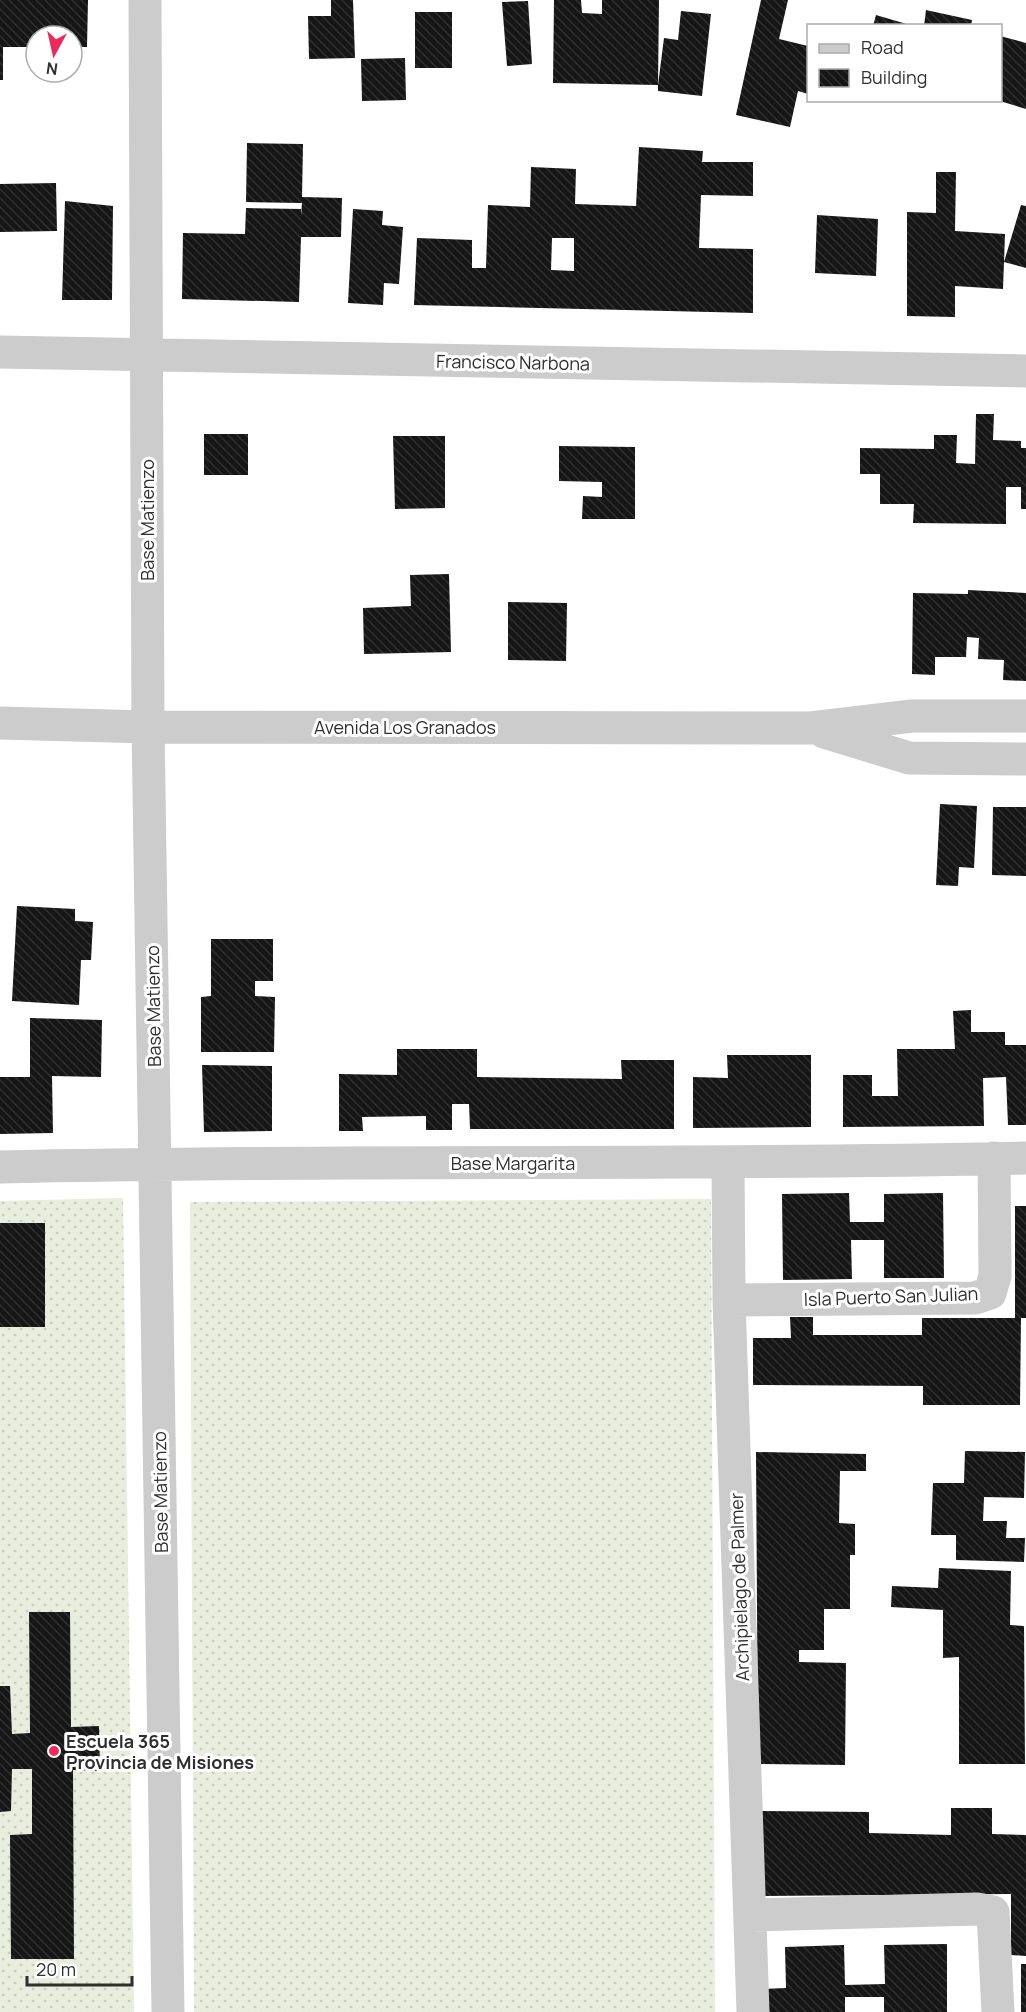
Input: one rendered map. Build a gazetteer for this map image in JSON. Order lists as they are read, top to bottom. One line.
{"streets":{"street":["Francisco Narbona","Base Matienzo","Avenida Los Granados","Base Margarita","Isla Puerto San Julian","Archipielago de Palmer"]},"crossings":[["Francisco Narbona","Base Matienzo"],["Base Matienzo","Avenida Los Granados"],["Base Matienzo","Base Margarita"],["Base Margarita","Isla Puerto San Julian"],["Base Margarita","Archipielago de Palmer"],["Isla Puerto San Julian","Archipielago de Palmer"]],"places":["Escuela 365 Provincia de Misiones"],"legend":["Road","Building"],"scale_bar":"20 m","north":"bottom"}
